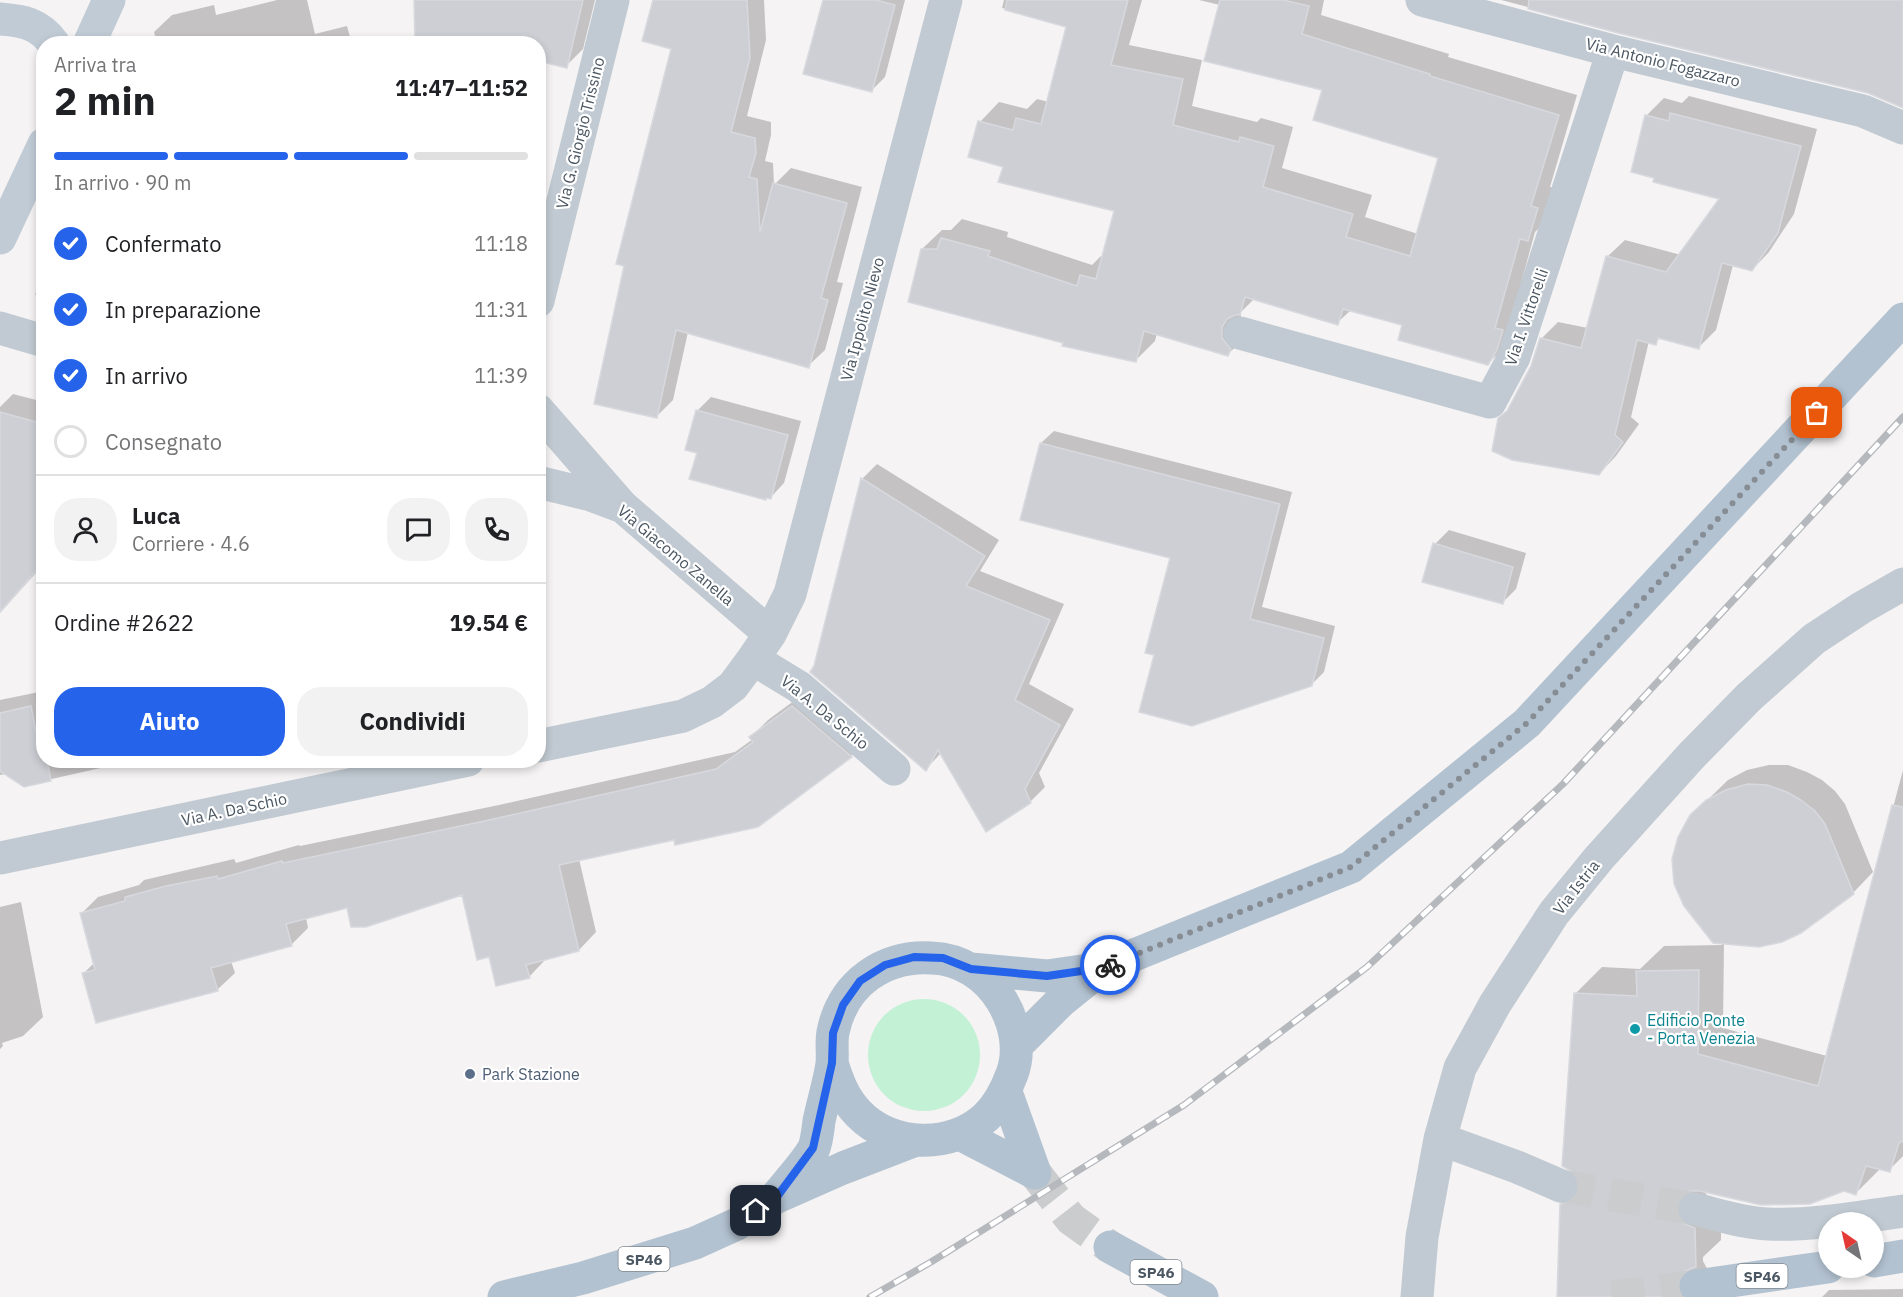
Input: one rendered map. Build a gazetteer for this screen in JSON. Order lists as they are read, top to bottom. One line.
{"streets":{"main road":["SP46"],"street":["Via Antonio Fogazzaro","Via G. Giorgio Trissino","Via I. Vittorelli","Via Ippolito Nievo","Via Giacomo Zanella","Via A. Da Schio","Via Istria"]},"crossings":[["Via Antonio Fogazzaro","Via I. Vittorelli"],["Via Ippolito Nievo","Via Giacomo Zanella"],["Via Ippolito Nievo","Via A. Da Schio"],["Via Giacomo Zanella","Via A. Da Schio"]],"places":["Edificio Ponte - Porta Venezia","Park Stazione"],"north":"top left","page":{"heading":["2 min","Arriva tra","11:47–11:52"],"panel":["Luca","Corriere · 4.6","Ordine #2622","19.54 €"],"bar":"In arrivo · 90 m","list":[["Confermato","11:18"],["In preparazione","11:31"],["In arrivo","11:39"],"Consegnato"],"buttons":["Aiuto","Condividi"]}}
